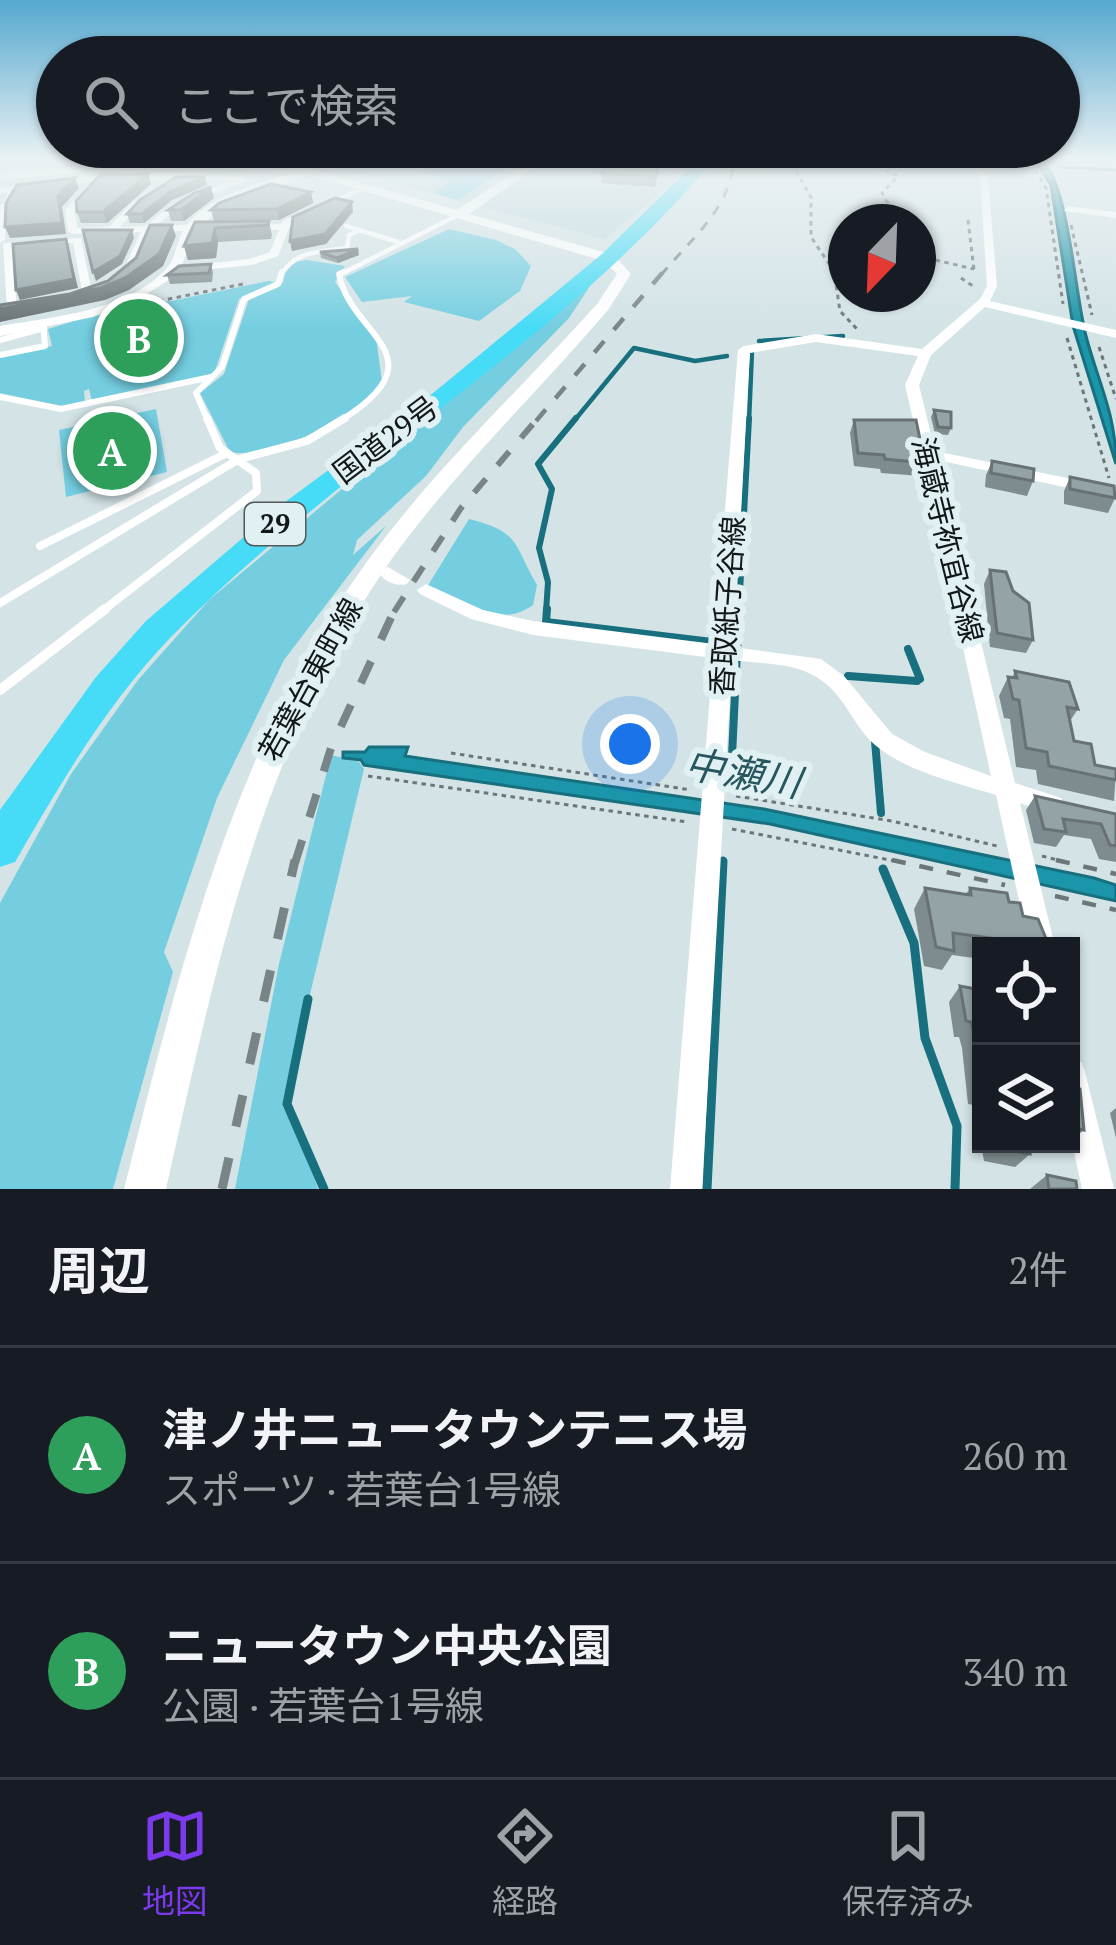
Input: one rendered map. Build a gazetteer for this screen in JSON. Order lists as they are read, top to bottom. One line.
{"streets":{"highway":["国道29号","29"],"street":["海蔵寺祢宜谷線","香取紙子谷線","若葉台東町線"]},"crossings":[["国道29号","若葉台東町線"],["海蔵寺祢宜谷線","香取紙子谷線"]],"water":["中瀬川"],"north":"bottom left","page":{"search":"ここで検索","pins":["B","A"],"heading":["周辺","2件"],"list":[{"mark":"A","name":"津ノ井ニュータウンテニス場","note":"スポーツ · 若葉台1号線","value":"260 m"},{"mark":"B","name":"ニュータウン中央公園","note":"公園 · 若葉台1号線","value":"340 m"}],"nav":["地図","経路","保存済み"]}}
